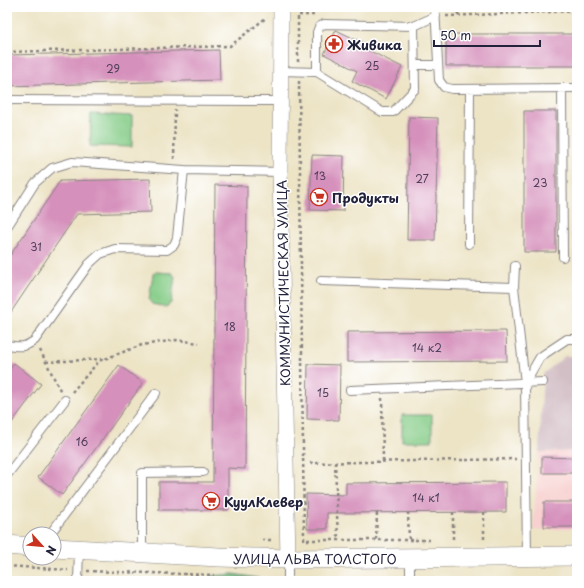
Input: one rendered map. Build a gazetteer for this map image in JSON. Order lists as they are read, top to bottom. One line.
{"streets":{"street":["КОММУНИСТИЧЕСКАЯ УЛИЦА","УЛИЦА ЛЬВА ТОЛСТОГО"]},"crossings":[["КОММУНИСТИЧЕСКАЯ УЛИЦА","УЛИЦА ЛЬВА ТОЛСТОГО"]],"places":{"pharmacy":["Живика"],"supermarket":["Продукты","КуулКлевер"]},"house_numbers":["25","29","13","27","23","31","18","14 к2","15","16","14 к1"],"scale_bar":"50 m","north":"bottom right"}
